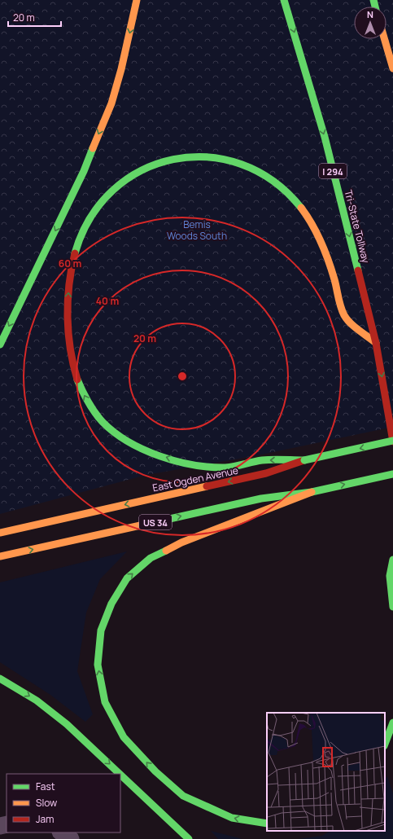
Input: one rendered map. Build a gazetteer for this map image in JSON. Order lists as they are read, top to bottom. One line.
{"streets":{"main road":["I 294","Tri-State Tollway","East Ogden Avenue","US 34"]},"crossings":[["Tri-State Tollway","East Ogden Avenue"]],"one_way":["Tri-State Tollway"],"parks":["Bemis Woods South"],"legend":["Fast","Slow","Jam"],"scale_bar":"20 m","north":"top","rings":["60 m","40 m","20 m"]}
